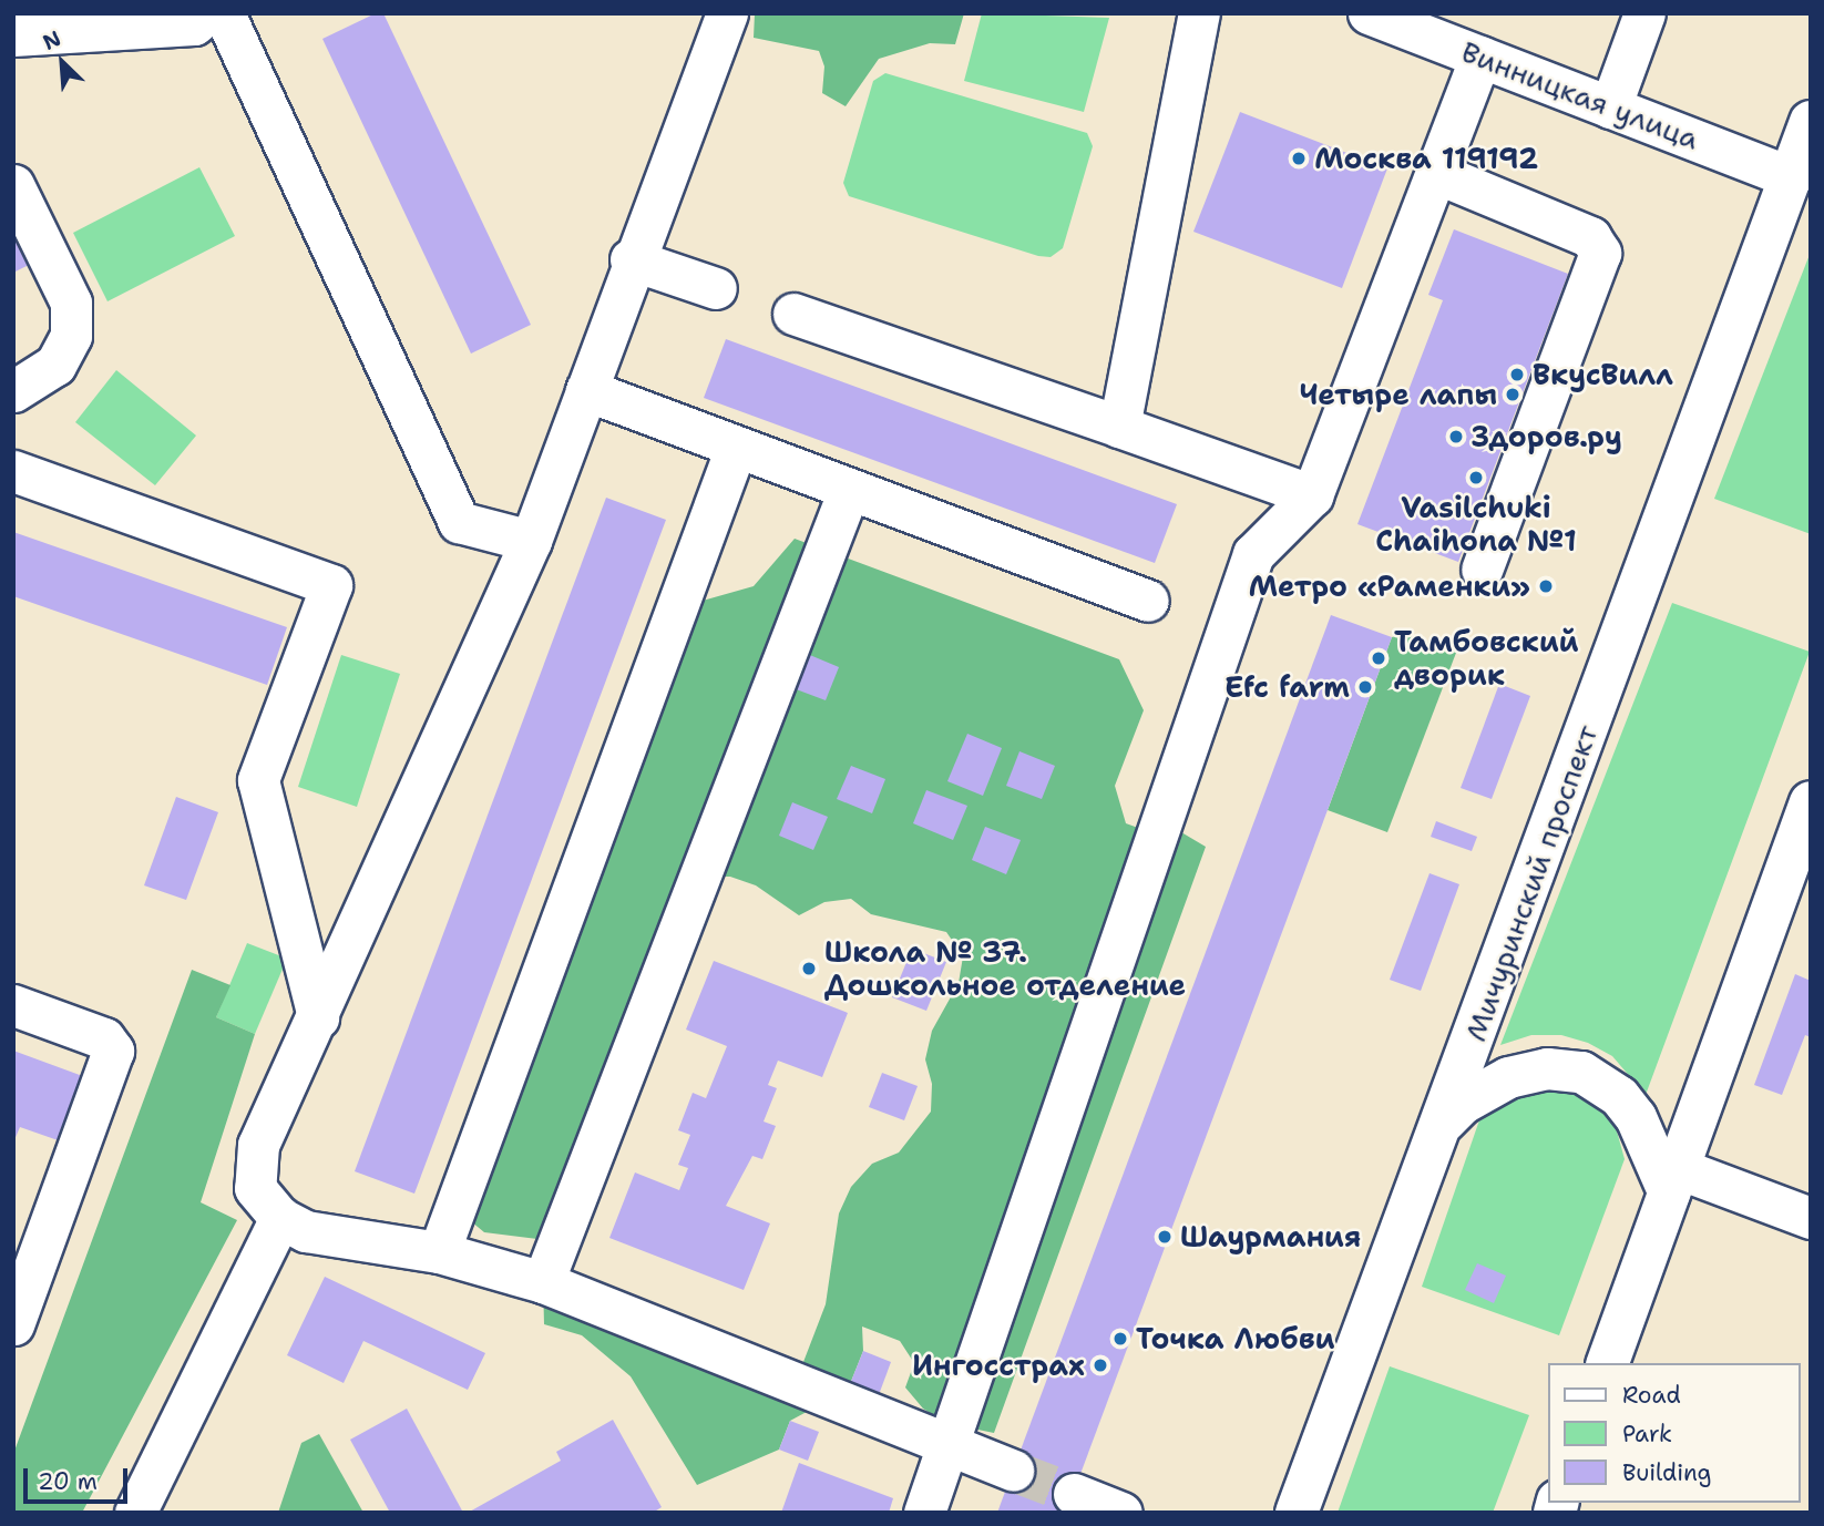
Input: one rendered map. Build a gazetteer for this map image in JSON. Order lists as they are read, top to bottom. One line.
{"streets":{"main road":["Мичуринский проспект"],"street":["Винницкая улица"]},"crossings":[["Винницкая улица","Мичуринский проспект"]],"places":["Москва 119192","ВкусВилл","Четыре лапы","Здоров.ру","Vasilchuki Chaihona №1","Метро «Раменки»","Тамбовский дворик","Efc farm","Школа № 37. Дошкольное отделение","Шаурмания","Точка Любви","Ингосстрах"],"legend":["Road","Park","Building"],"scale_bar":"20 m","north":"top left"}
